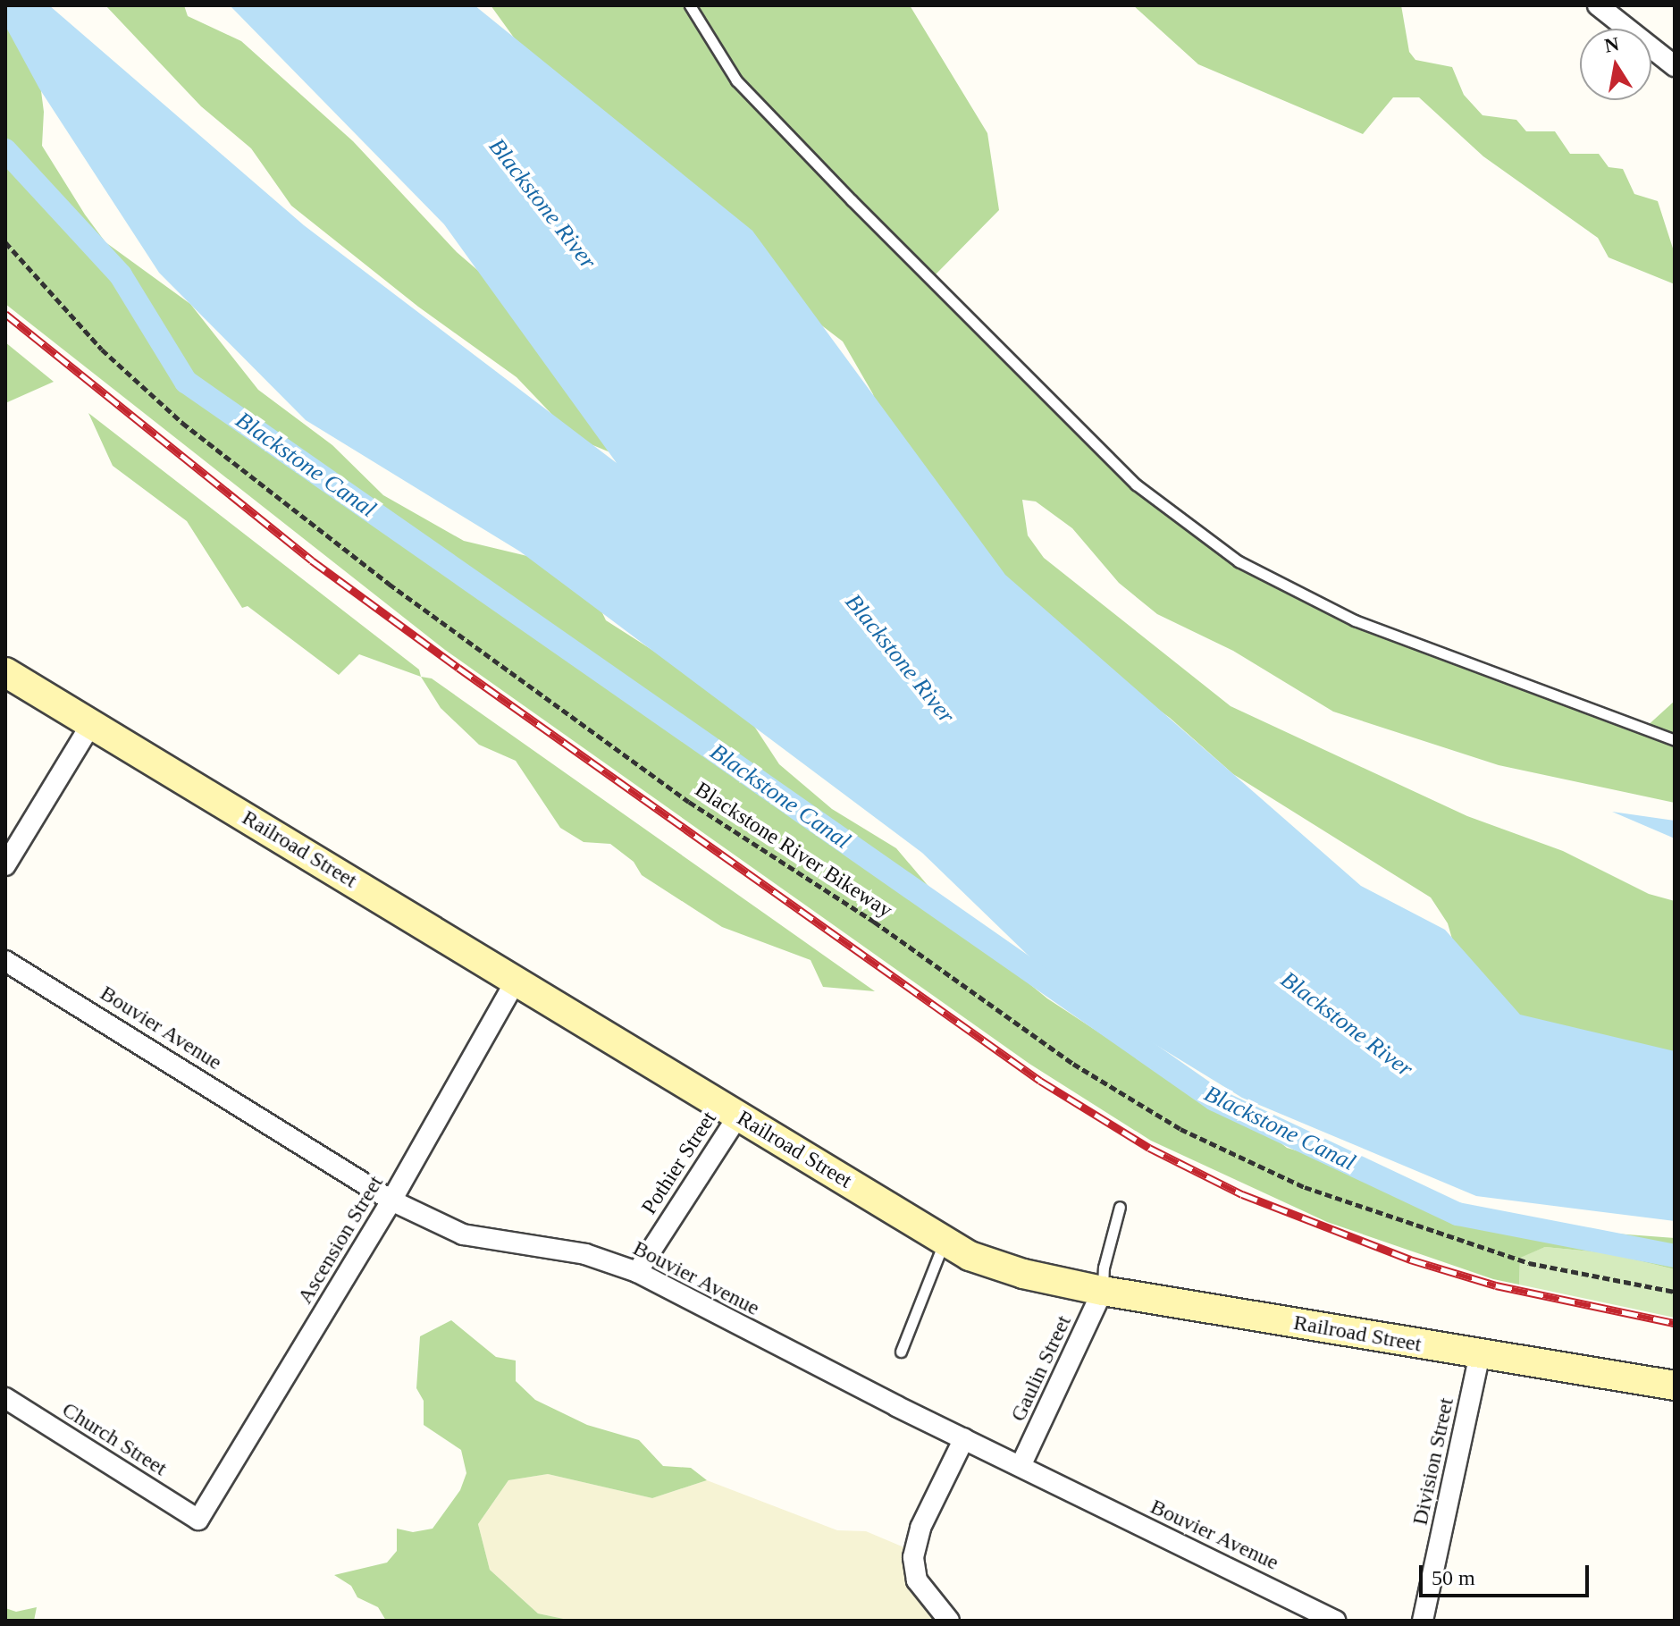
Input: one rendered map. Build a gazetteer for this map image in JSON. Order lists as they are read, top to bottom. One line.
{"streets":{"street":["Railroad Street","Bouvier Avenue","Pothier Street","Ascension Street","Gaulin Street","Church Street","Division Street"],"path":["Blackstone River Bikeway"]},"crossings":[["Railroad Street","Pothier Street"],["Railroad Street","Ascension Street"],["Railroad Street","Gaulin Street"],["Railroad Street","Division Street"],["Bouvier Avenue","Pothier Street"],["Bouvier Avenue","Ascension Street"],["Bouvier Avenue","Gaulin Street"],["Ascension Street","Church Street"]],"water":["Blackstone River","Blackstone Canal"],"scale_bar":"50 m","north":"top"}
